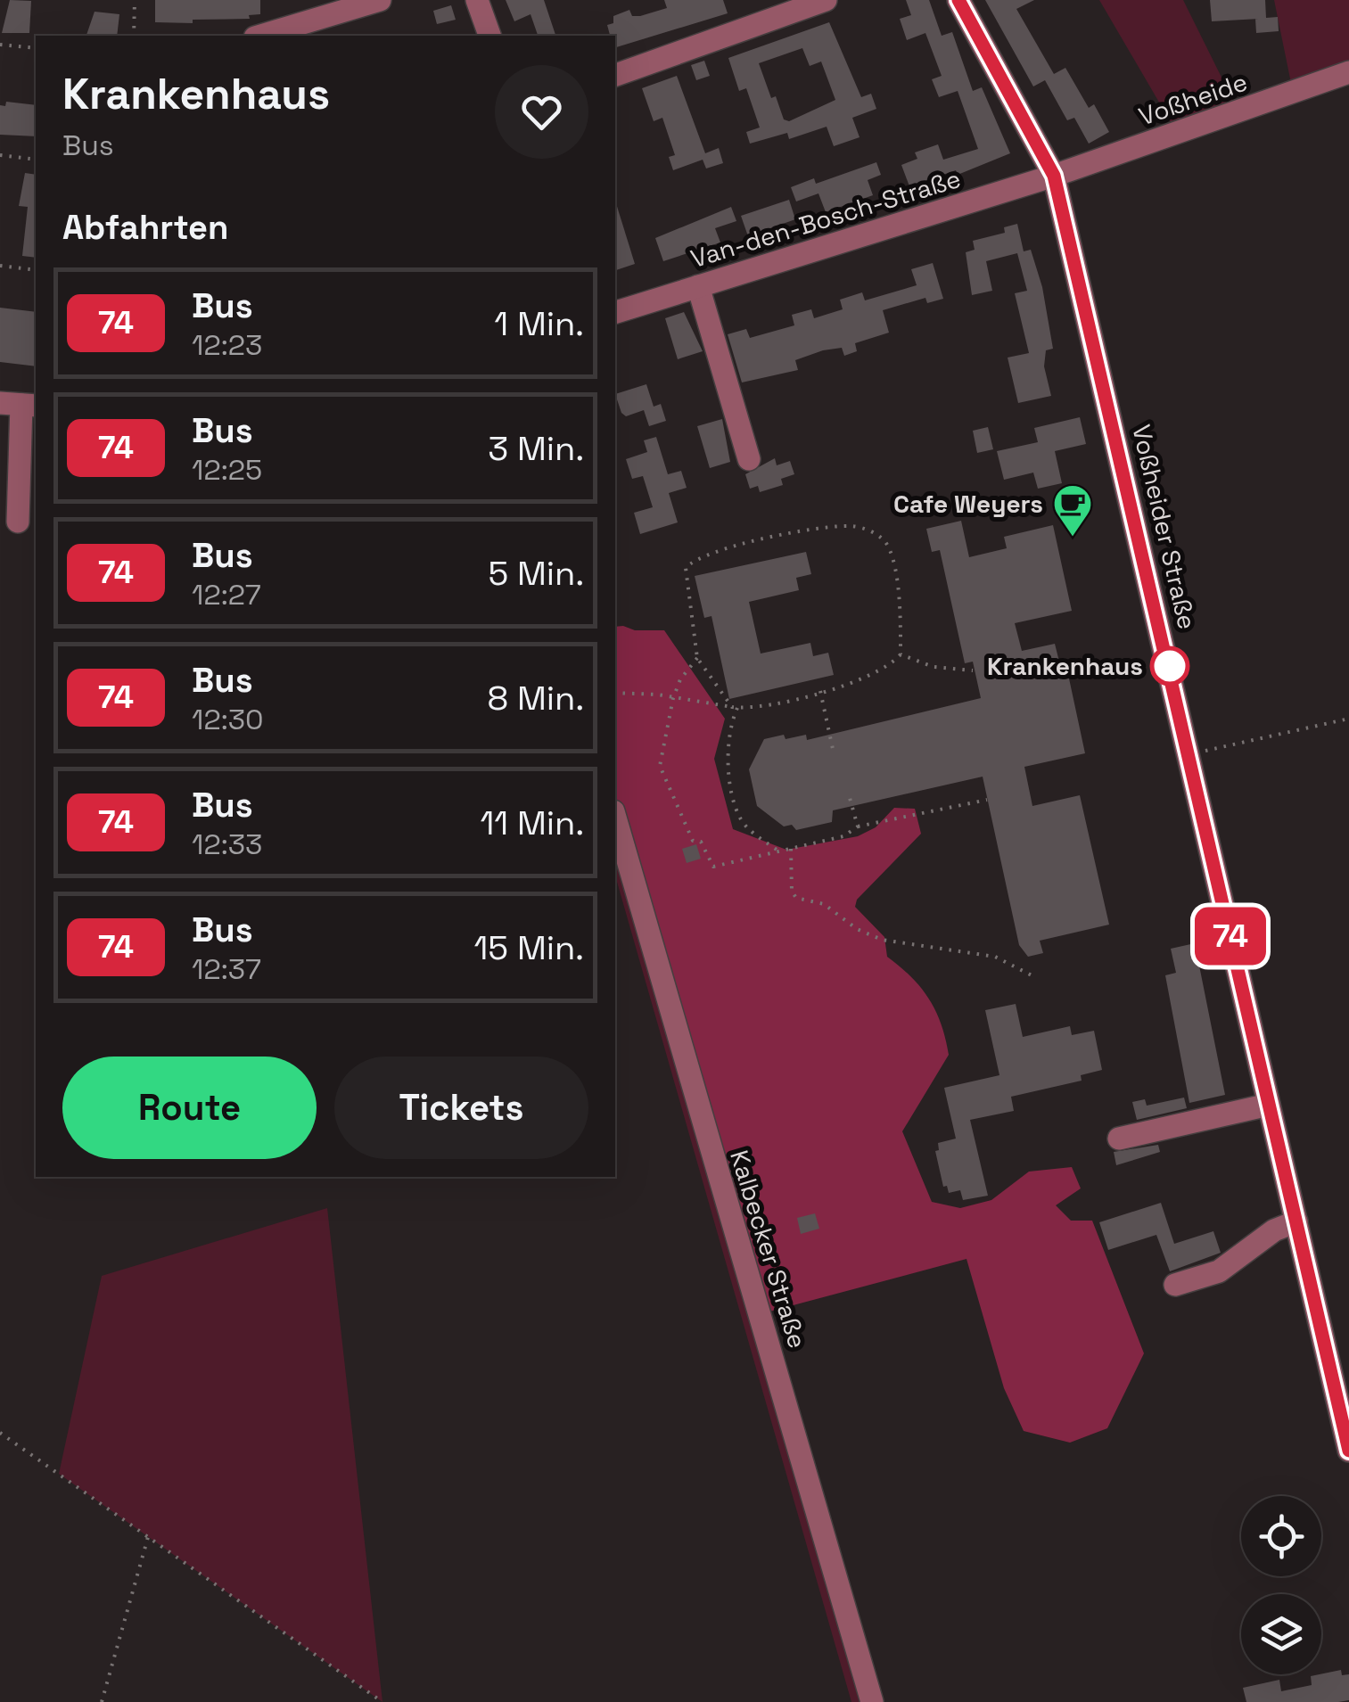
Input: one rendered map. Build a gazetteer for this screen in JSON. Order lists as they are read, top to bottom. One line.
{"streets":{"street":["Voßheide","Van-den-Bosch-Straße","Voßheider Straße","Kalbecker Straße"]},"crossings":[["Voßheide","Van-den-Bosch-Straße"],["Voßheide","Voßheider Straße"],["Van-den-Bosch-Straße","Voßheider Straße"]],"places":{"cafe":["Cafe Weyers"],"other":["Krankenhaus"]},"lines":["bus line 74"],"page":{"on_map":"74","heading":[["Krankenhaus","Bus"],"Abfahrten"],"list":[{"mark":"74","name":"Bus","note":"12:23","value":"1 Min."},{"mark":"74","name":"Bus","note":"12:25","value":"3 Min."},{"mark":"74","name":"Bus","note":"12:27","value":"5 Min."},{"mark":"74","name":"Bus","note":"12:30","value":"8 Min."},{"mark":"74","name":"Bus","note":"12:33","value":"11 Min."},{"mark":"74","name":"Bus","note":"12:37","value":"15 Min."}],"buttons":["Route","Tickets"]}}
